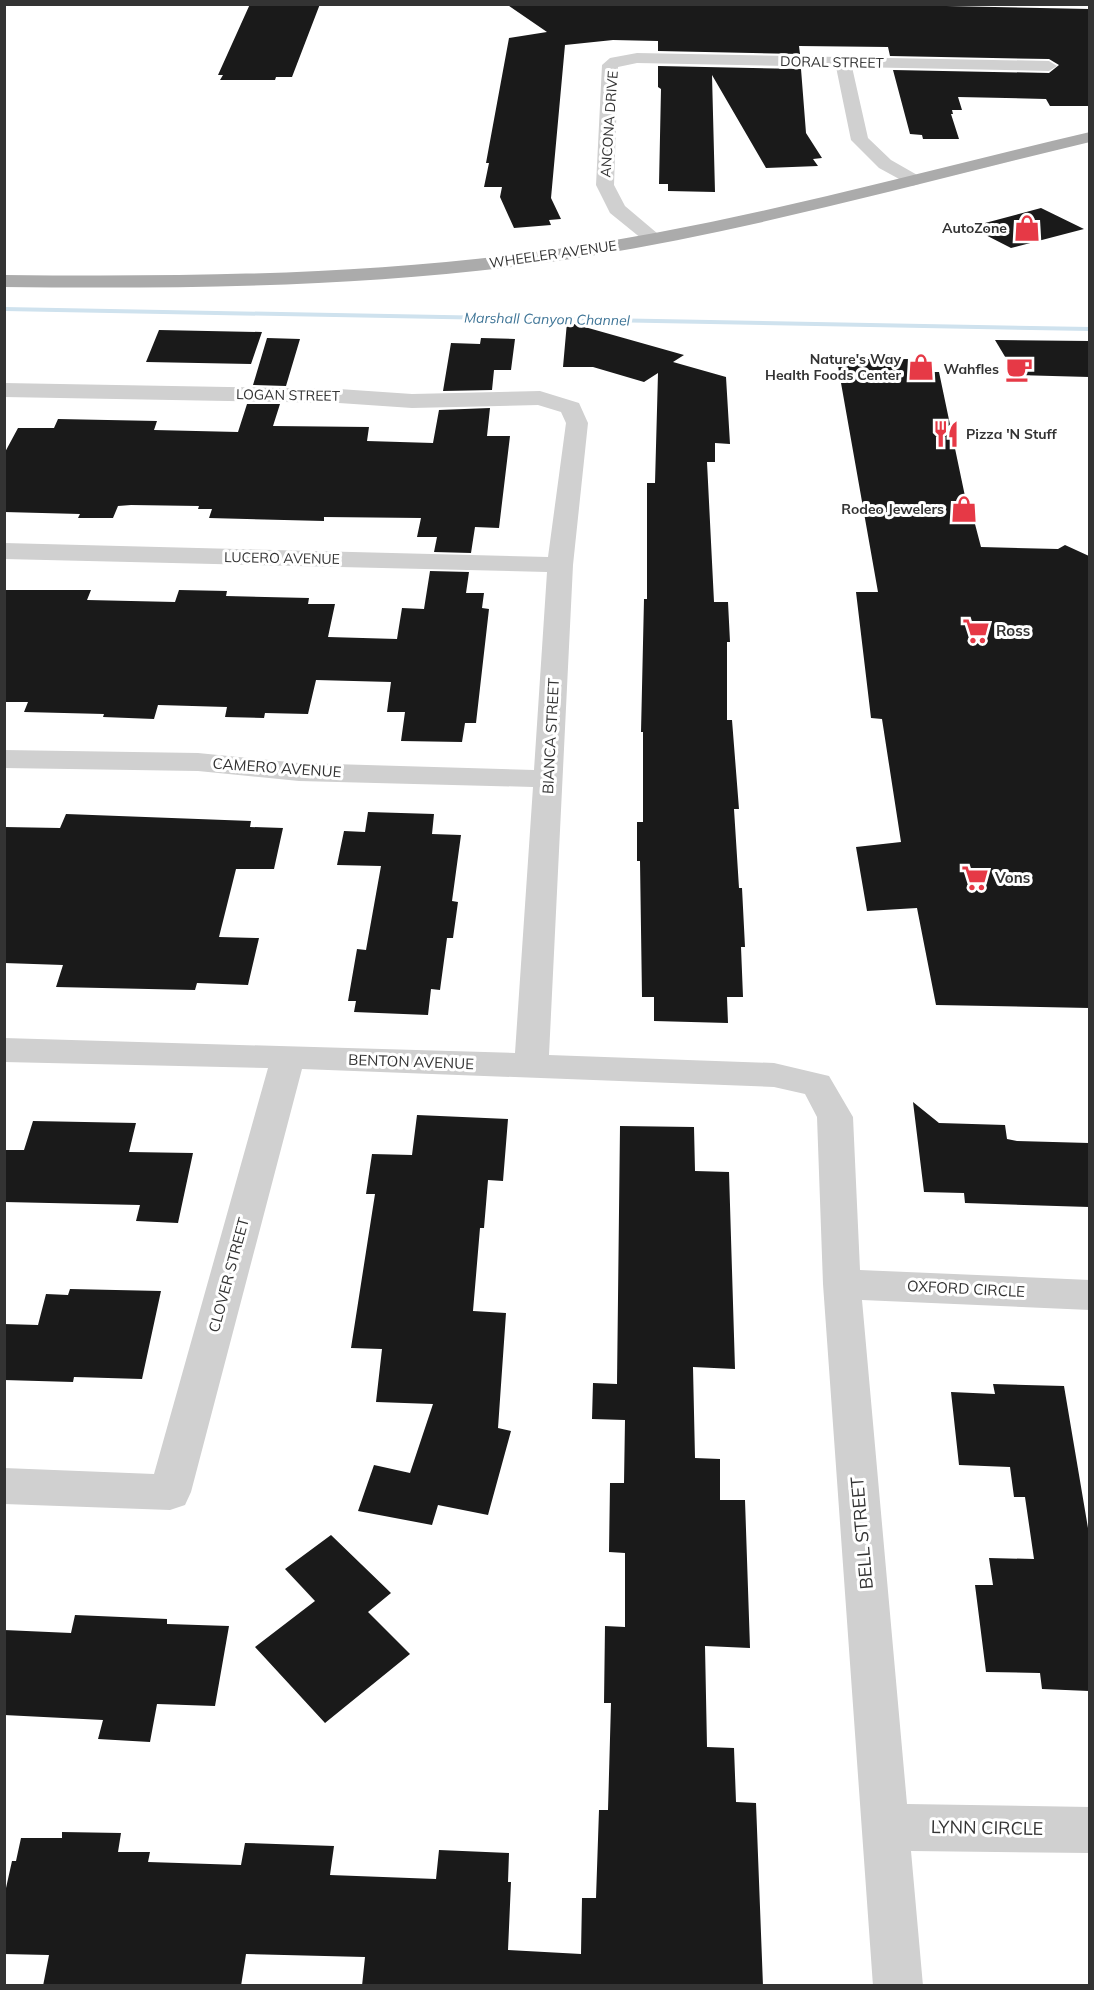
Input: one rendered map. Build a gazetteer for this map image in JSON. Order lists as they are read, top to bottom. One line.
{"streets":{"main road":["WHEELER AVENUE"],"street":["DORAL STREET","ANCONA DRIVE","LOGAN STREET","LUCERO AVENUE","BIANCA STREET","CAMERO AVENUE","BENTON AVENUE","CLOVER STREET","OXFORD CIRCLE","BELL STREET","LYNN CIRCLE"]},"crossings":[["DORAL STREET","ANCONA DRIVE"],["ANCONA DRIVE","WHEELER AVENUE"],["LOGAN STREET","BIANCA STREET"],["LUCERO AVENUE","BIANCA STREET"],["BIANCA STREET","CAMERO AVENUE"],["BIANCA STREET","BENTON AVENUE"],["BENTON AVENUE","CLOVER STREET"],["BENTON AVENUE","BELL STREET"],["OXFORD CIRCLE","BELL STREET"],["BELL STREET","LYNN CIRCLE"]],"water":["Marshall Canyon Channel"],"places":{"shop":["AutoZone","Nature's Way Health Foods Center","Rodeo Jewelers"],"cafe":["Wahfles"],"restaurant":["Pizza 'N Stuff"],"supermarket":["Ross","Vons"]}}
